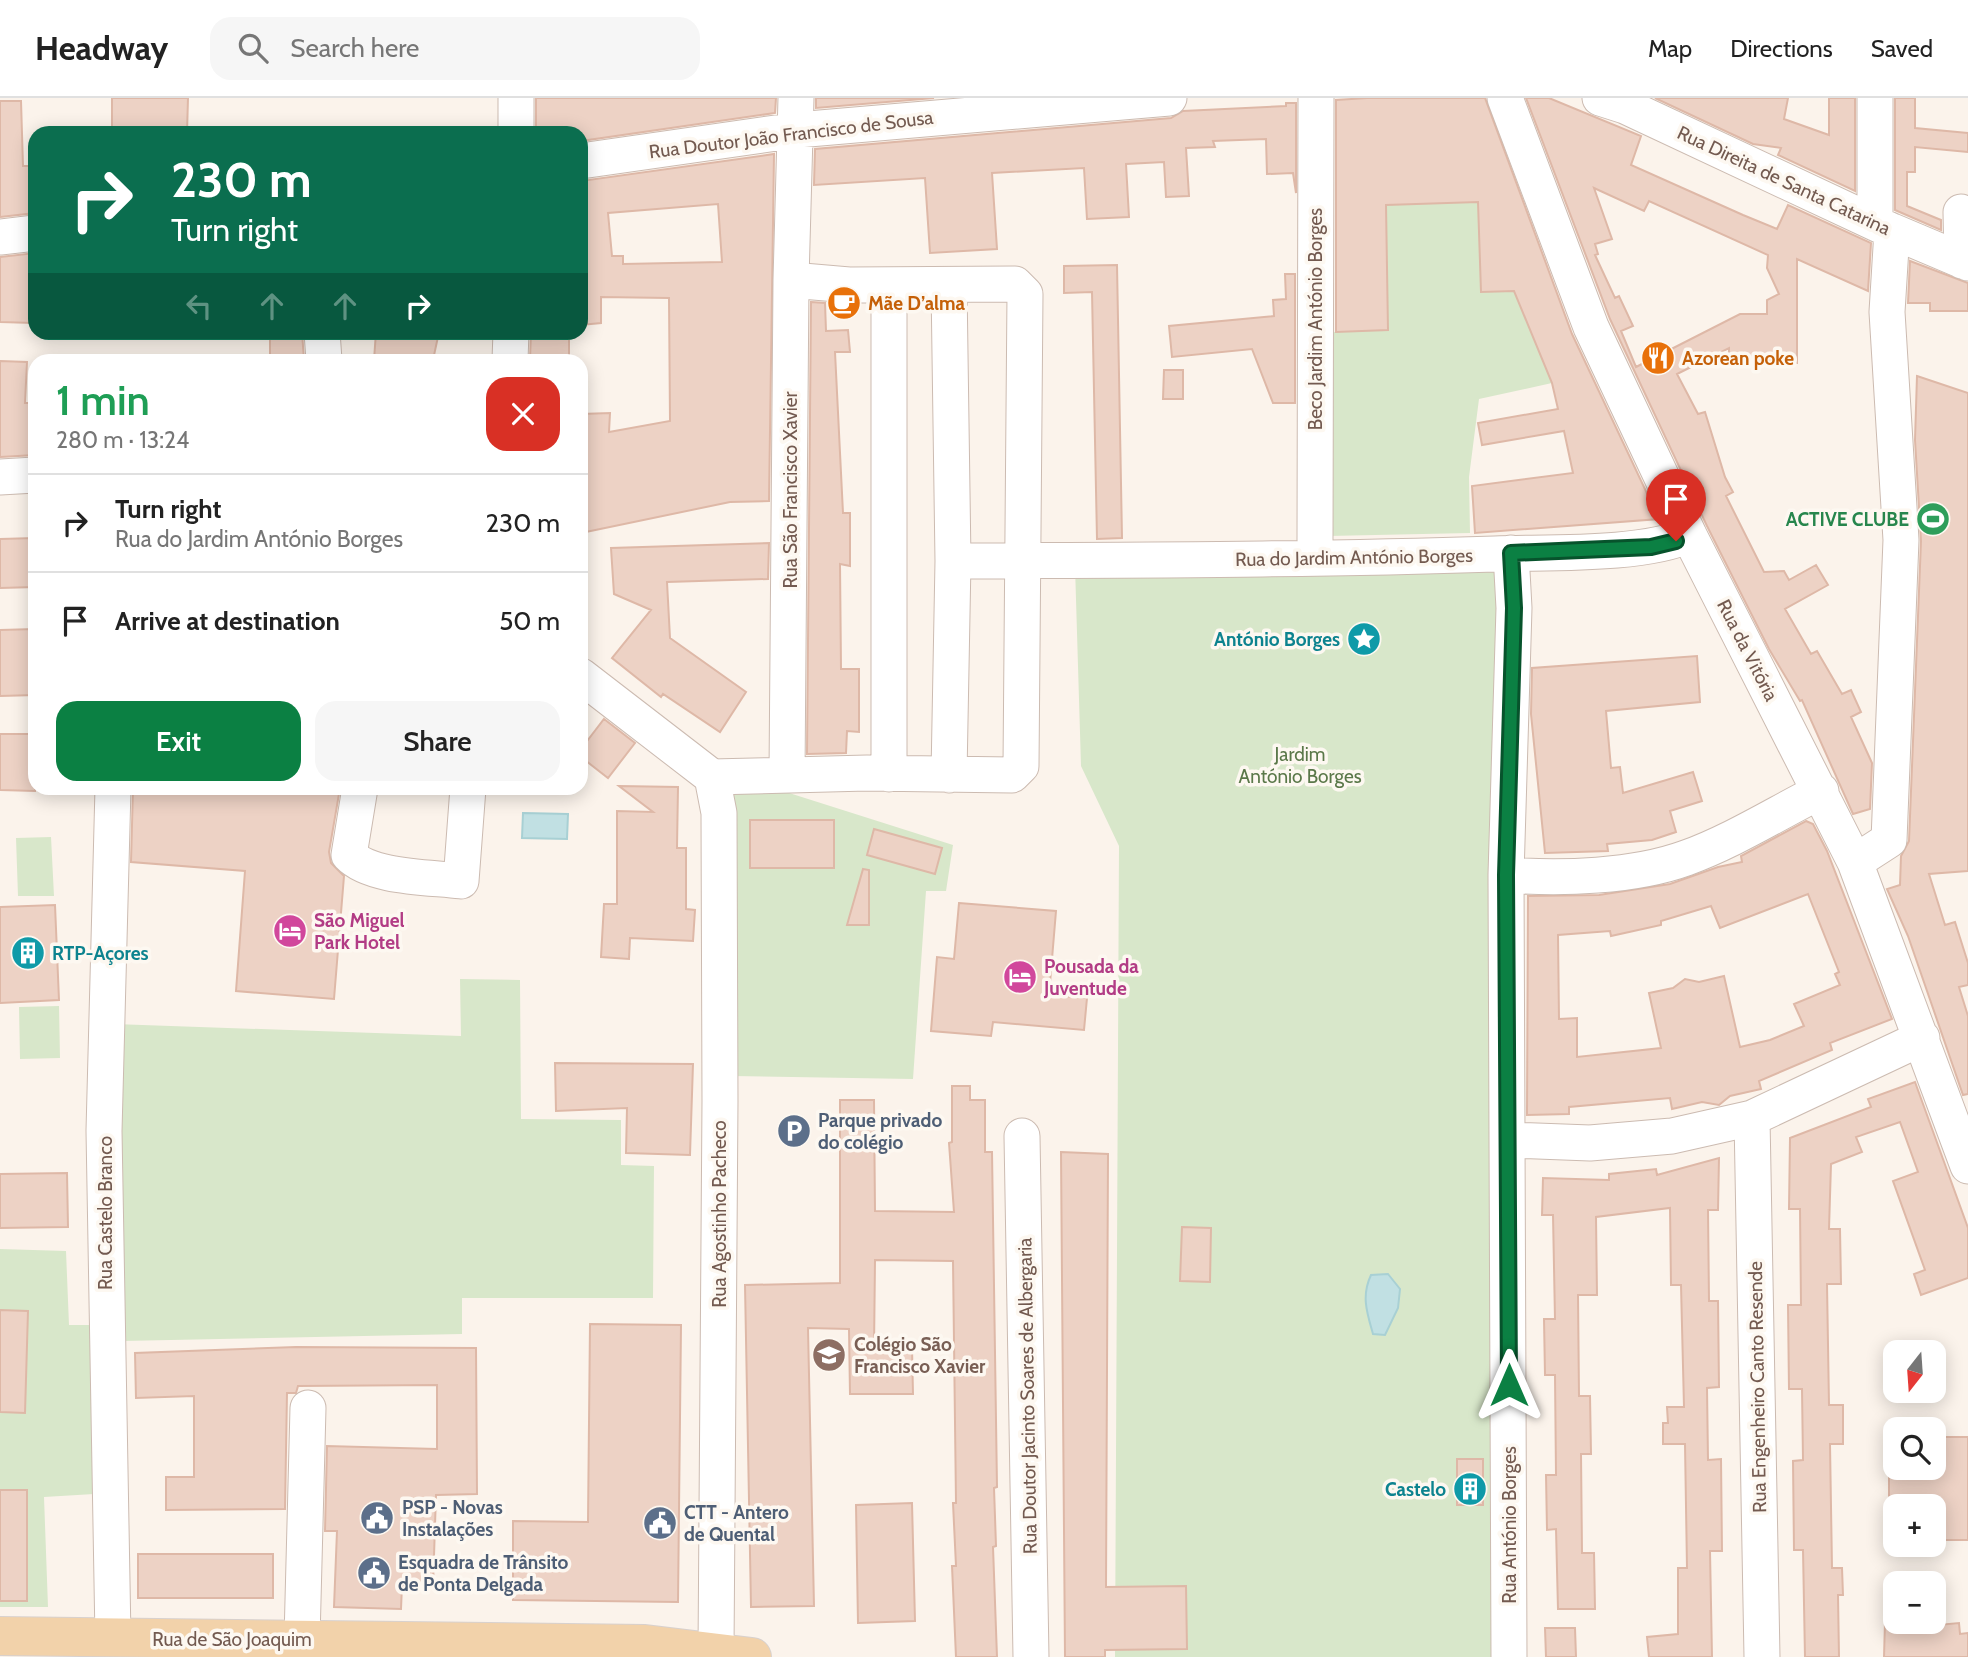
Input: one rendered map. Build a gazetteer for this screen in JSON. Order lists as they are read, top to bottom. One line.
{"streets":{"main road":["Rua de São Joaquim"],"street":["Rua Doutor João Francisco de Sousa","Rua Direita de Santa Catarina","Beco Jardim António Borges","Rua São Francisco Xavier","Rua do Jardim António Borges","Rua da Vitória","Rua Castelo Branco","Rua Agostinho Pacheco","Rua Engenheiro Canto Resende","Rua Doutor Jacinto Soares de Albergaria","Rua António Borges"]},"crossings":[["Rua Doutor João Francisco de Sousa","Rua São Francisco Xavier"],["Rua do Jardim António Borges","Rua da Vitória"],["Rua do Jardim António Borges","Rua António Borges"],["Rua Castelo Branco","Rua de São Joaquim"],["Rua Agostinho Pacheco","Rua de São Joaquim"]],"parks":["Jardim António Borges"],"places":{"cafe":["Mãe D’alma"],"restaurant":["Azorean poke"],"sports":["ACTIVE CLUBE"],"place":["António Borges"],"hotel":["São Miguel Park Hotel","Pousada da Juventude"],"building":["RTP-Açores","Castelo"],"parking":["Parque privado do colégio"],"school or university":["Colégio São Francisco Xavier"],"public building":["PSP - Novas Instalações","CTT - Antero de Quental","Esquadra de Trânsito de Ponta Delgada"]},"north":"bottom","page":{"header":"Headway","search":"Search here","nav":["Map","Directions","Saved"],"turn":["230 m","Turn right"],"heading":["1 min","280 m · 13:24"],"list":[{"name":"Turn right","note":"Rua do Jardim António Borges","value":"230 m"},{"name":"Arrive at destination","value":"50 m"}],"buttons":["Exit","Share"],"map_buttons":["+","−"]}}
